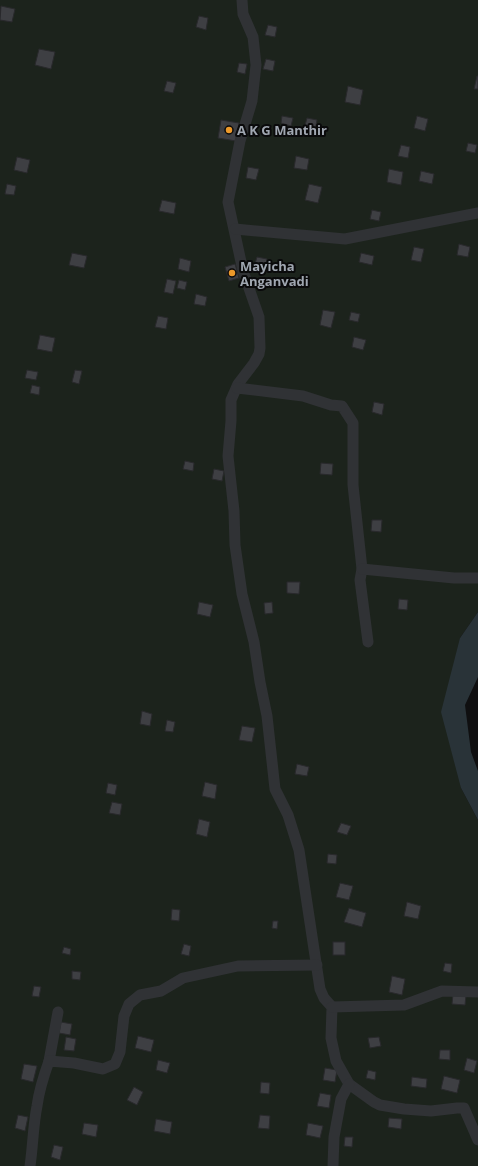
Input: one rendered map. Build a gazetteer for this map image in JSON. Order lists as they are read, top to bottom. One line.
{"places":["A K G Manthir","Mayicha Anganvadi"]}
